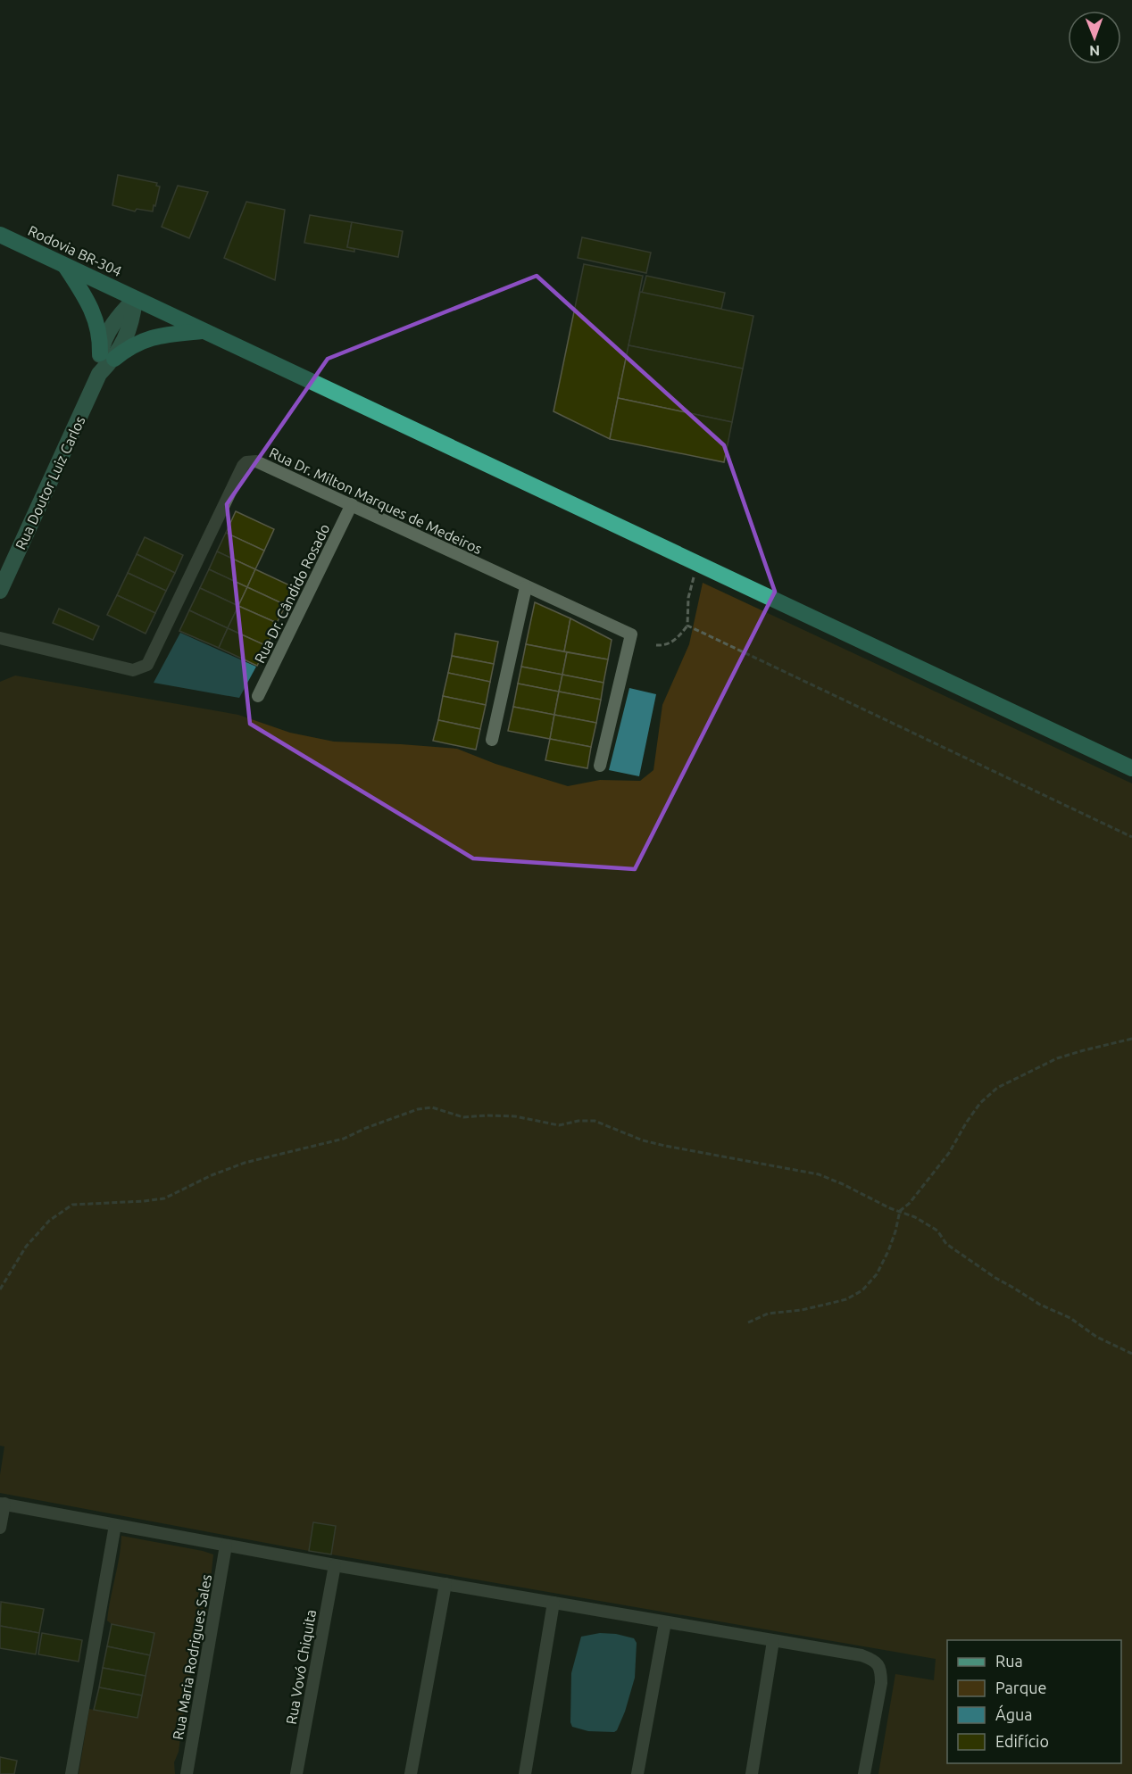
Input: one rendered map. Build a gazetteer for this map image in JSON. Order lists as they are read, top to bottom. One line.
{"streets":{"highway":["Rodovia BR-304"],"main road":["Rua Doutor Luiz Carlos"],"street":["Rua Dr. Milton Marques de Medeiros","Rua Dr. Cândido Rosado","Rua Maria Rodrigues Sales","Rua Vovó Chiquita"]},"crossings":[["Rua Dr. Milton Marques de Medeiros","Rua Dr. Cândido Rosado"]],"legend":["Rua","Parque","Água","Edifício"],"north":"bottom"}
